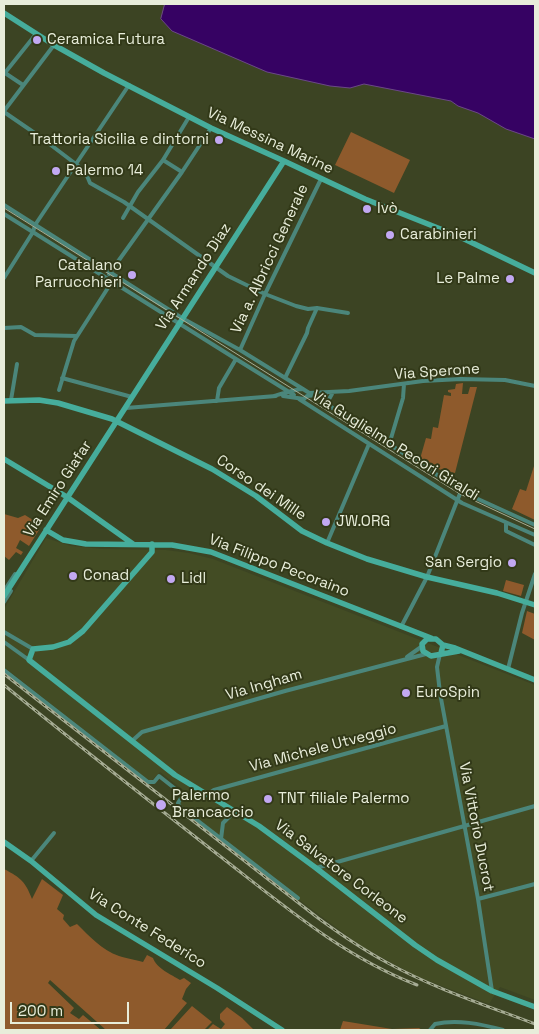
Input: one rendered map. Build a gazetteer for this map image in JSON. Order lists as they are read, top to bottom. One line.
{"streets":{"street":["Via Messina Marine","Via a. Albricci Generale","Via Armando Diaz","Via Sperone","Via Guglielmo Pecori Giraldi","Corso dei Mille","Via Emiro Giafar","Via Filippo Pecoraino","Via Ingham","Via Michele Utveggio","Via Vittorio Ducrot","Via Salvatore Corleone","Via Conte Federico"]},"crossings":[["Via Messina Marine","Via a. Albricci Generale"],["Via Messina Marine","Via Armando Diaz"],["Via a. Albricci Generale","Via Guglielmo Pecori Giraldi"],["Via Armando Diaz","Via Guglielmo Pecori Giraldi"],["Via Armando Diaz","Via Emiro Giafar"],["Corso dei Mille","Via Emiro Giafar"],["Via Emiro Giafar","Via Filippo Pecoraino"],["Via Filippo Pecoraino","Via Ingham"],["Via Ingham","Via Salvatore Corleone"],["Via Michele Utveggio","Via Vittorio Ducrot"],["Via Michele Utveggio","Via Salvatore Corleone"],["Via Vittorio Ducrot","Via Salvatore Corleone"]],"places":["Ceramica Futura","Trattoria Sicilia e dintorni","Palermo 14","Ivò","Carabinieri","Catalano Parrucchieri","Le Palme","JW.ORG","San Sergio","Conad","Lidl","EuroSpin","TNT filiale Palermo","Palermo Brancaccio"],"scale_bar":"200 m"}
